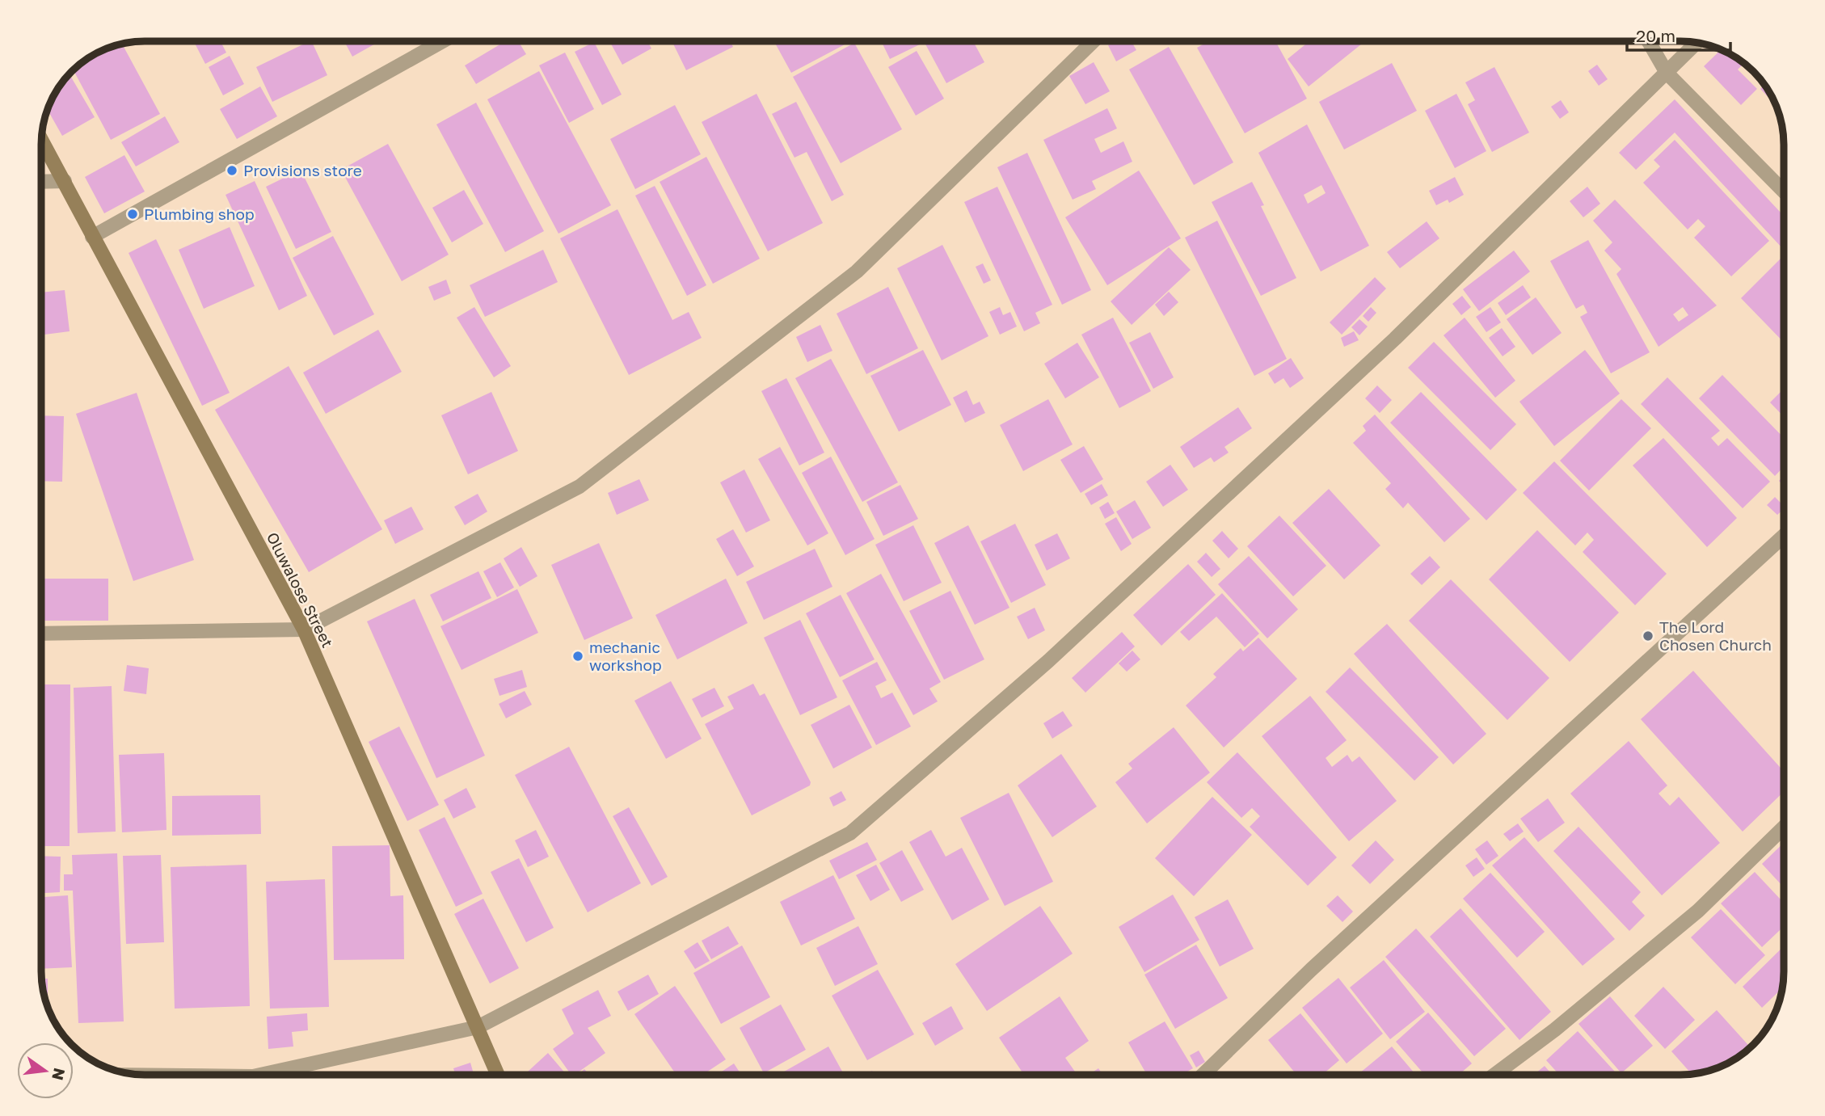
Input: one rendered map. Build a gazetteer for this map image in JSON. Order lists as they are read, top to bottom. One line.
{"streets":{"street":["Oluwalose Street"]},"places":["Provisions store","Plumbing shop","The Lord Chosen Church","mechanic workshop"],"scale_bar":"20 m","north":"right"}
